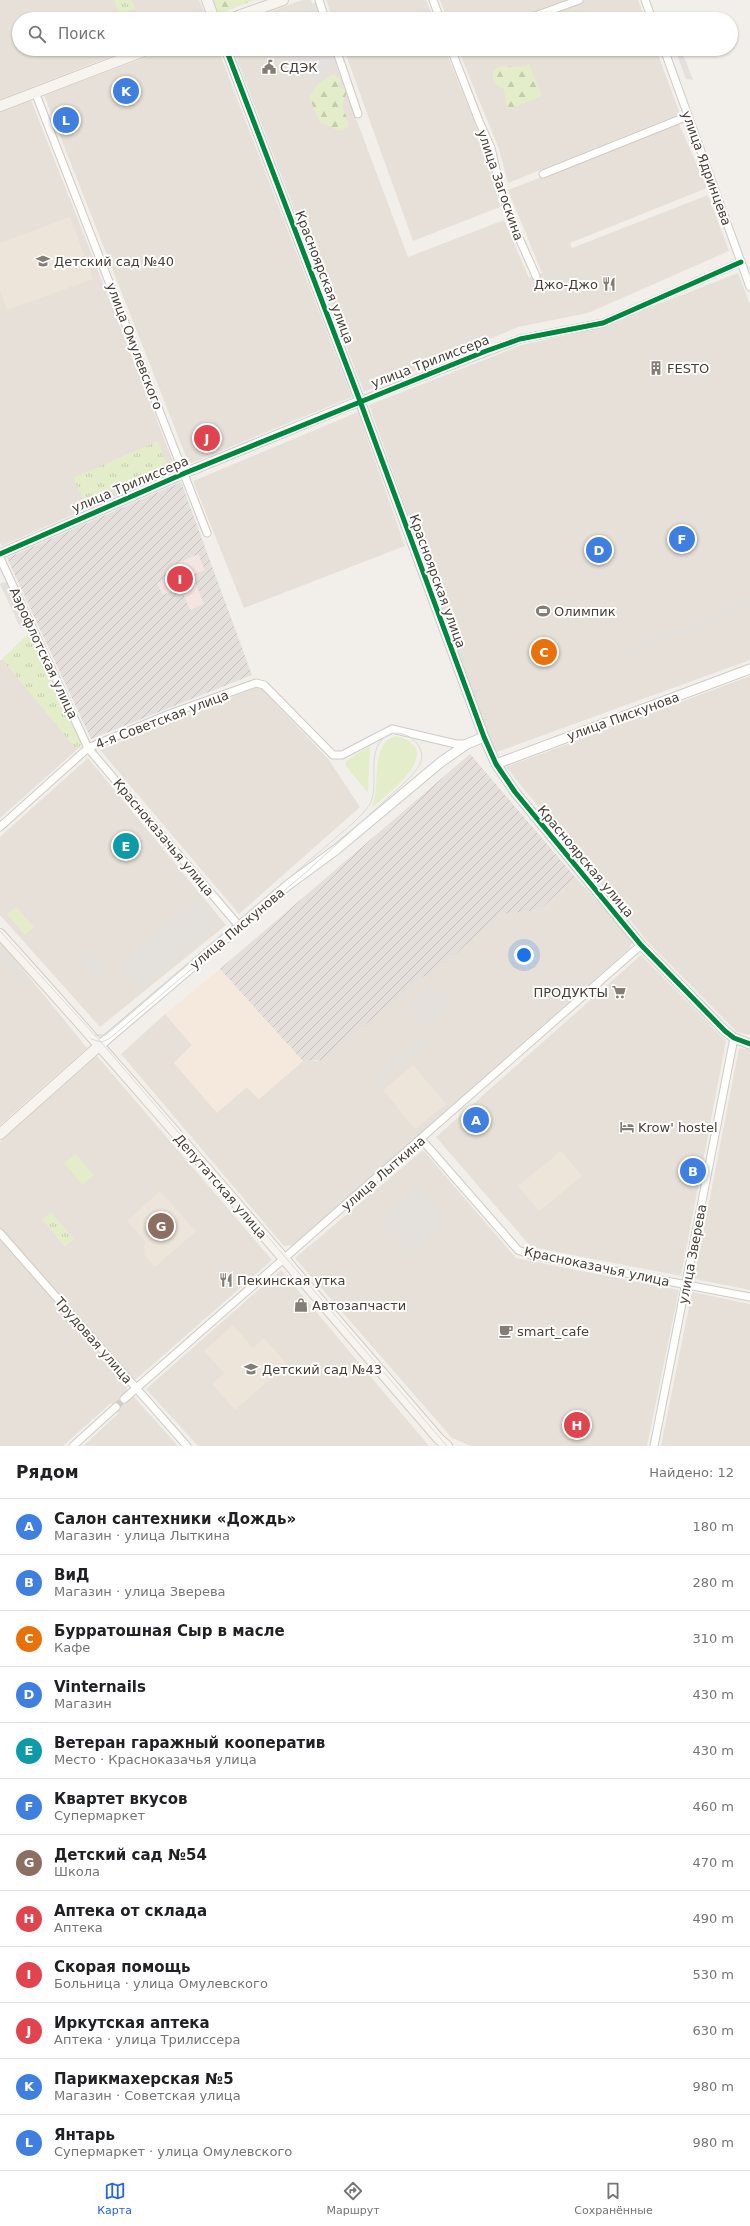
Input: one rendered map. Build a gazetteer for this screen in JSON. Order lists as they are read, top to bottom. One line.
{"streets":{"main road":["улица Пискунова","Депутатская улица"],"street":["улица Ядринцева","улица Загоскина","Красноярская улица","улица Омулевского","улица Трилиссера","Аэрофлотская улица","4-я Советская улица","Красноказачья улица","улица Лыткина","улица Зверева","Трудовая улица"]},"crossings":[["улица Ядринцева","улица Трилиссера"],["Красноярская улица","улица Трилиссера"],["Красноярская улица","улица Пискунова"],["Красноярская улица","улица Лыткина"],["Красноярская улица","улица Зверева"],["улица Омулевского","улица Трилиссера"],["Аэрофлотская улица","4-я Советская улица"],["Аэрофлотская улица","Красноказачья улица"],["улица Пискунова","4-я Советская улица"],["улица Пискунова","Красноказачья улица"],["улица Пискунова","Депутатская улица"],["4-я Советская улица","Красноказачья улица"],["Красноказачья улица","улица Лыткина"],["Красноказачья улица","улица Зверева"],["улица Лыткина","Депутатская улица"],["улица Лыткина","Трудовая улица"]],"places":{"public building":["СДЭК"],"school or university":["Детский сад №40","Детский сад №43"],"restaurant":["Джо-Джо","Пекинская утка"],"building":["FESTO"],"sports":["Олимпик"],"supermarket":["ПРОДУКТЫ"],"hotel":["Krow' hostel"],"shop":["Автозапчасти"],"cafe":["smart_cafe"]},"page":{"search":"Поиск","pins":["K","L","J","F","D","I","C","E","A","B","G","H"],"heading":["Рядом","Найдено: 12"],"list":[{"mark":"A","name":"Салон сантехники «Дождь»","note":"Магазин · улица Лыткина","value":"180 m"},{"mark":"B","name":"ВиД","note":"Магазин · улица Зверева","value":"280 m"},{"mark":"C","name":"Бурратошная Сыр в масле","note":"Кафе","value":"310 m"},{"mark":"D","name":"Vinternails","note":"Магазин","value":"430 m"},{"mark":"E","name":"Ветеран гаражный кооператив","note":"Место · Красноказачья улица","value":"430 m"},{"mark":"F","name":"Квартет вкусов","note":"Супермаркет","value":"460 m"},{"mark":"G","name":"Детский сад №54","note":"Школа","value":"470 m"},{"mark":"H","name":"Аптека от склада","note":"Аптека","value":"490 m"},{"mark":"I","name":"Скорая помощь","note":"Больница · улица Омулевского","value":"530 m"},{"mark":"J","name":"Иркутская аптека","note":"Аптека · улица Трилиссера","value":"630 m"},{"mark":"K","name":"Парикмахерская №5","note":"Магазин · Советская улица","value":"980 m"},{"mark":"L","name":"Янтарь","note":"Супермаркет · улица Омулевского","value":"980 m"}],"nav":["Карта","Маршрут","Сохранённые"]}}
